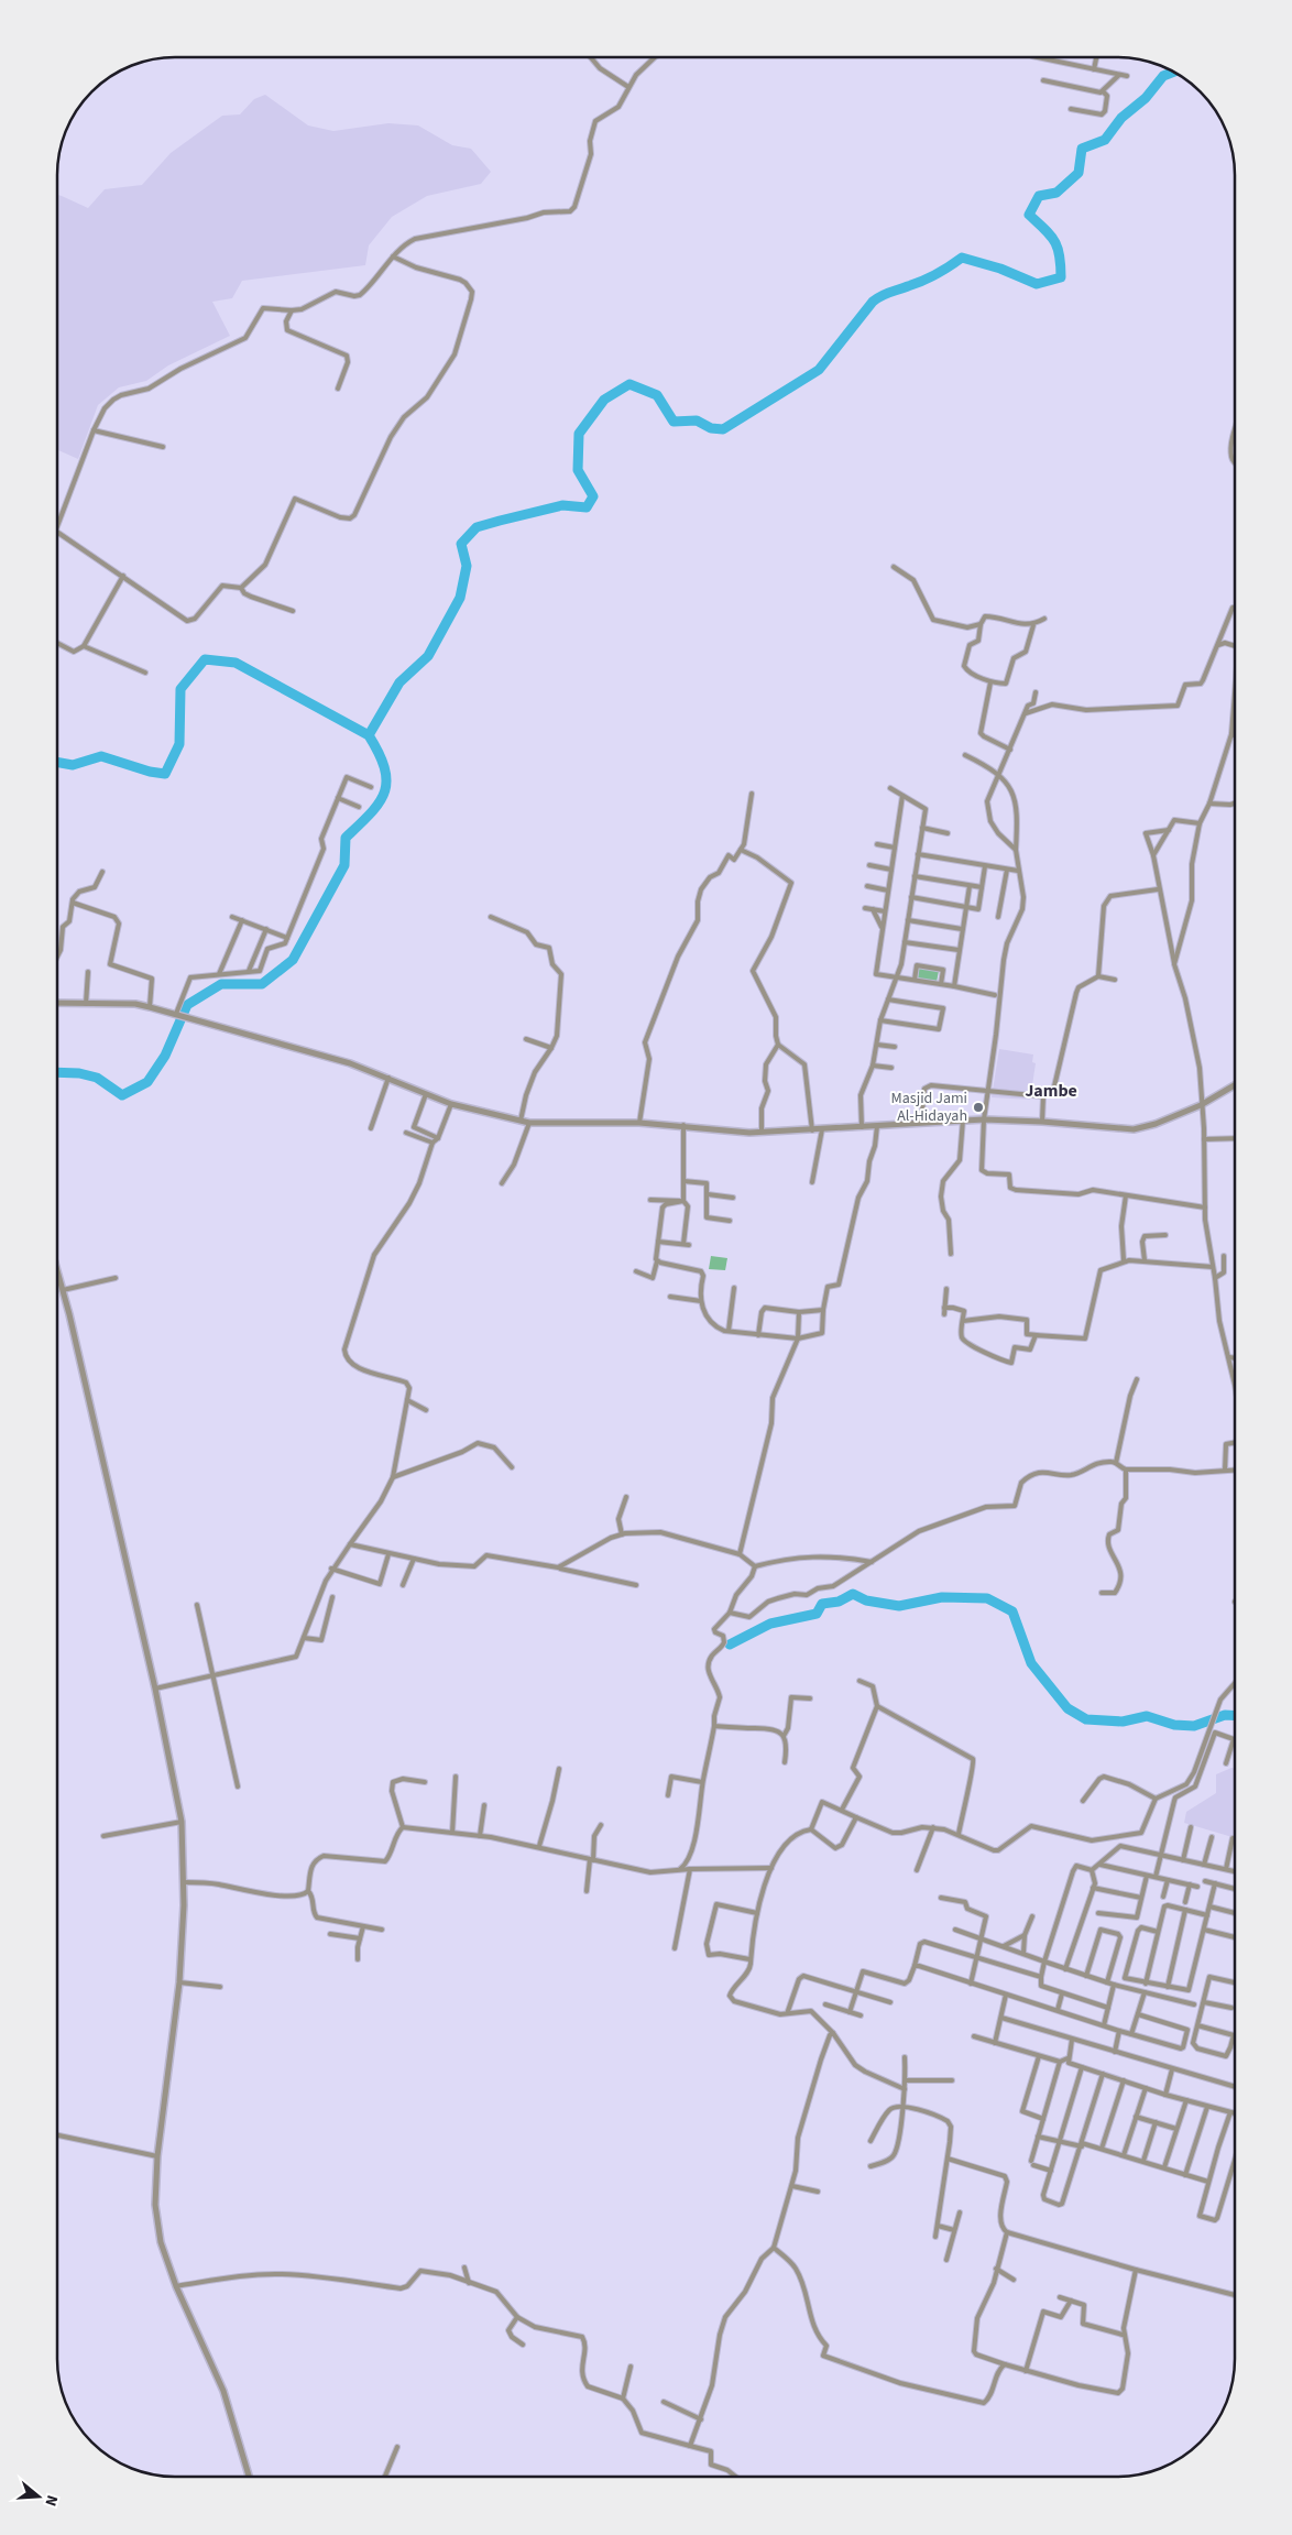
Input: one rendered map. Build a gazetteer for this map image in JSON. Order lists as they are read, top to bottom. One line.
{"districts":["Jambe"],"places":["Masjid Jami Al-Hidayah"],"north":"right"}
